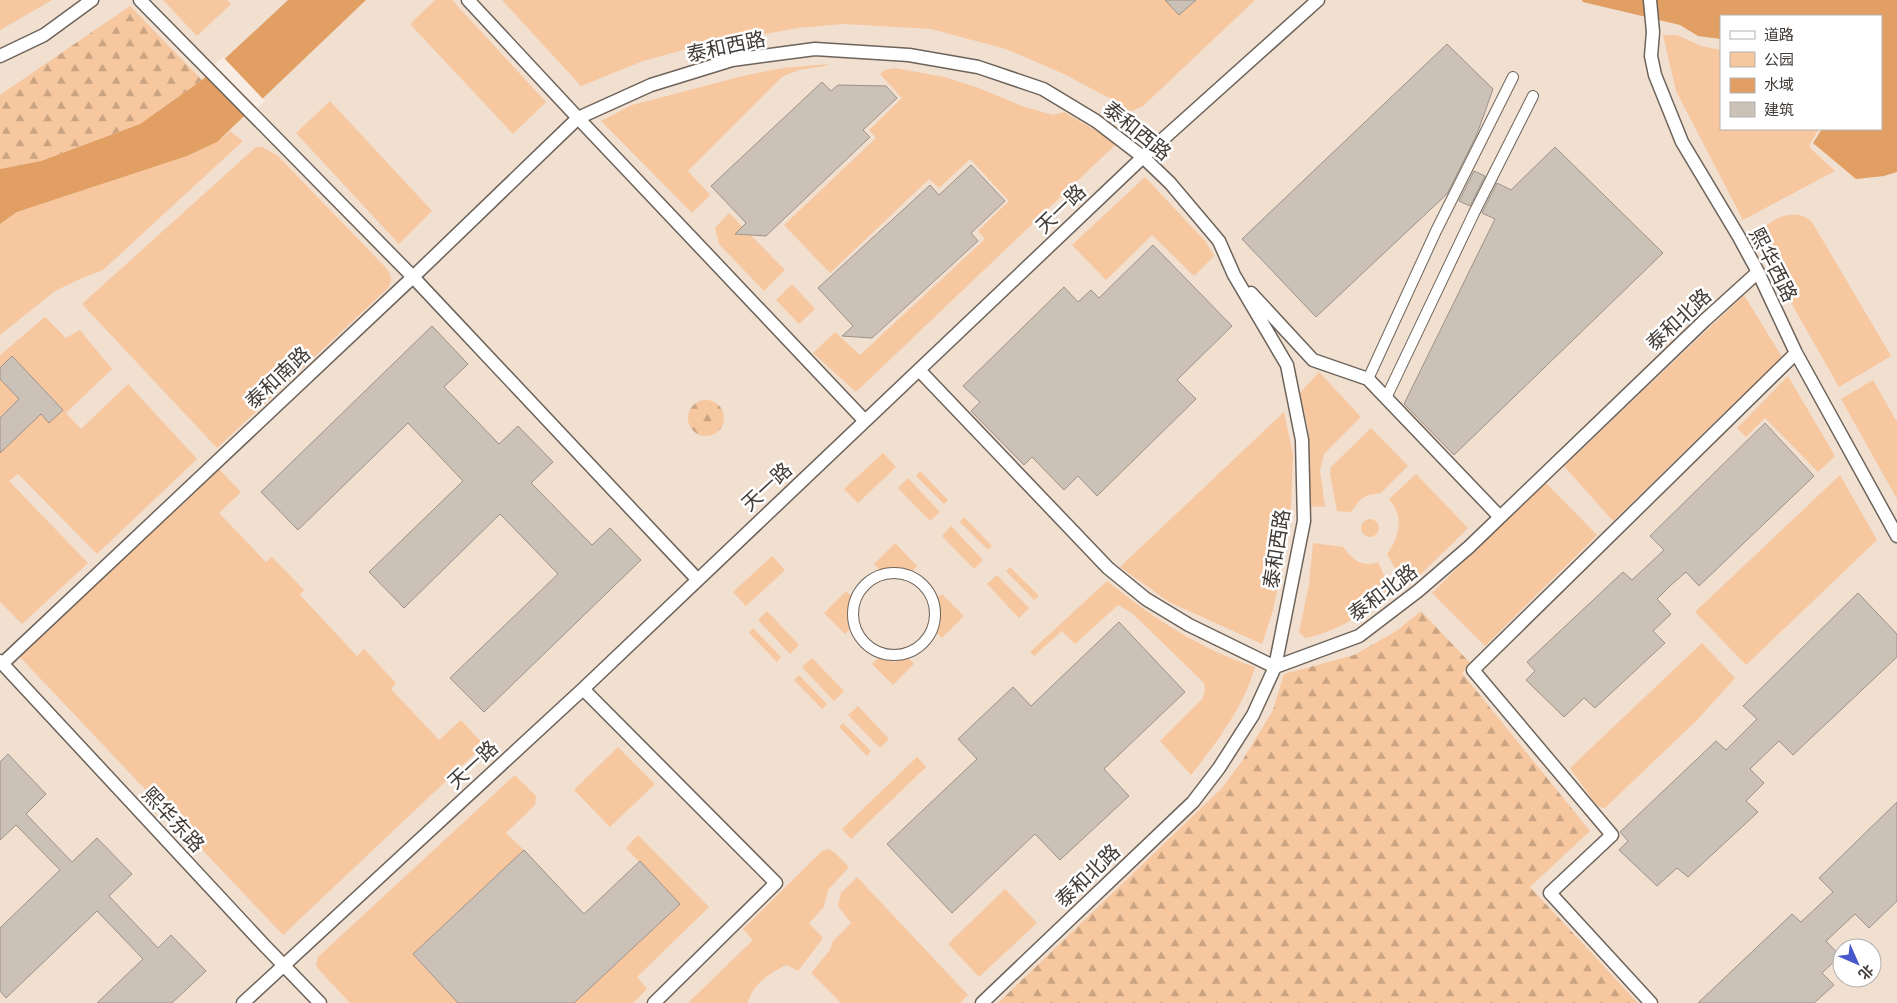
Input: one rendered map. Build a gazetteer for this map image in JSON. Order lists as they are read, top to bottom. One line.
{"streets":{"street":["泰和西路","天一路","熙华西路","泰和北路","泰和南路","熙华东路"]},"crossings":[["泰和西路","天一路"],["泰和西路","泰和北路"],["泰和西路","泰和南路"],["天一路","熙华东路"],["熙华西路","泰和北路"],["泰和南路","熙华东路"]],"legend":["道路","公园","水域","建筑"],"north":"bottom right"}
